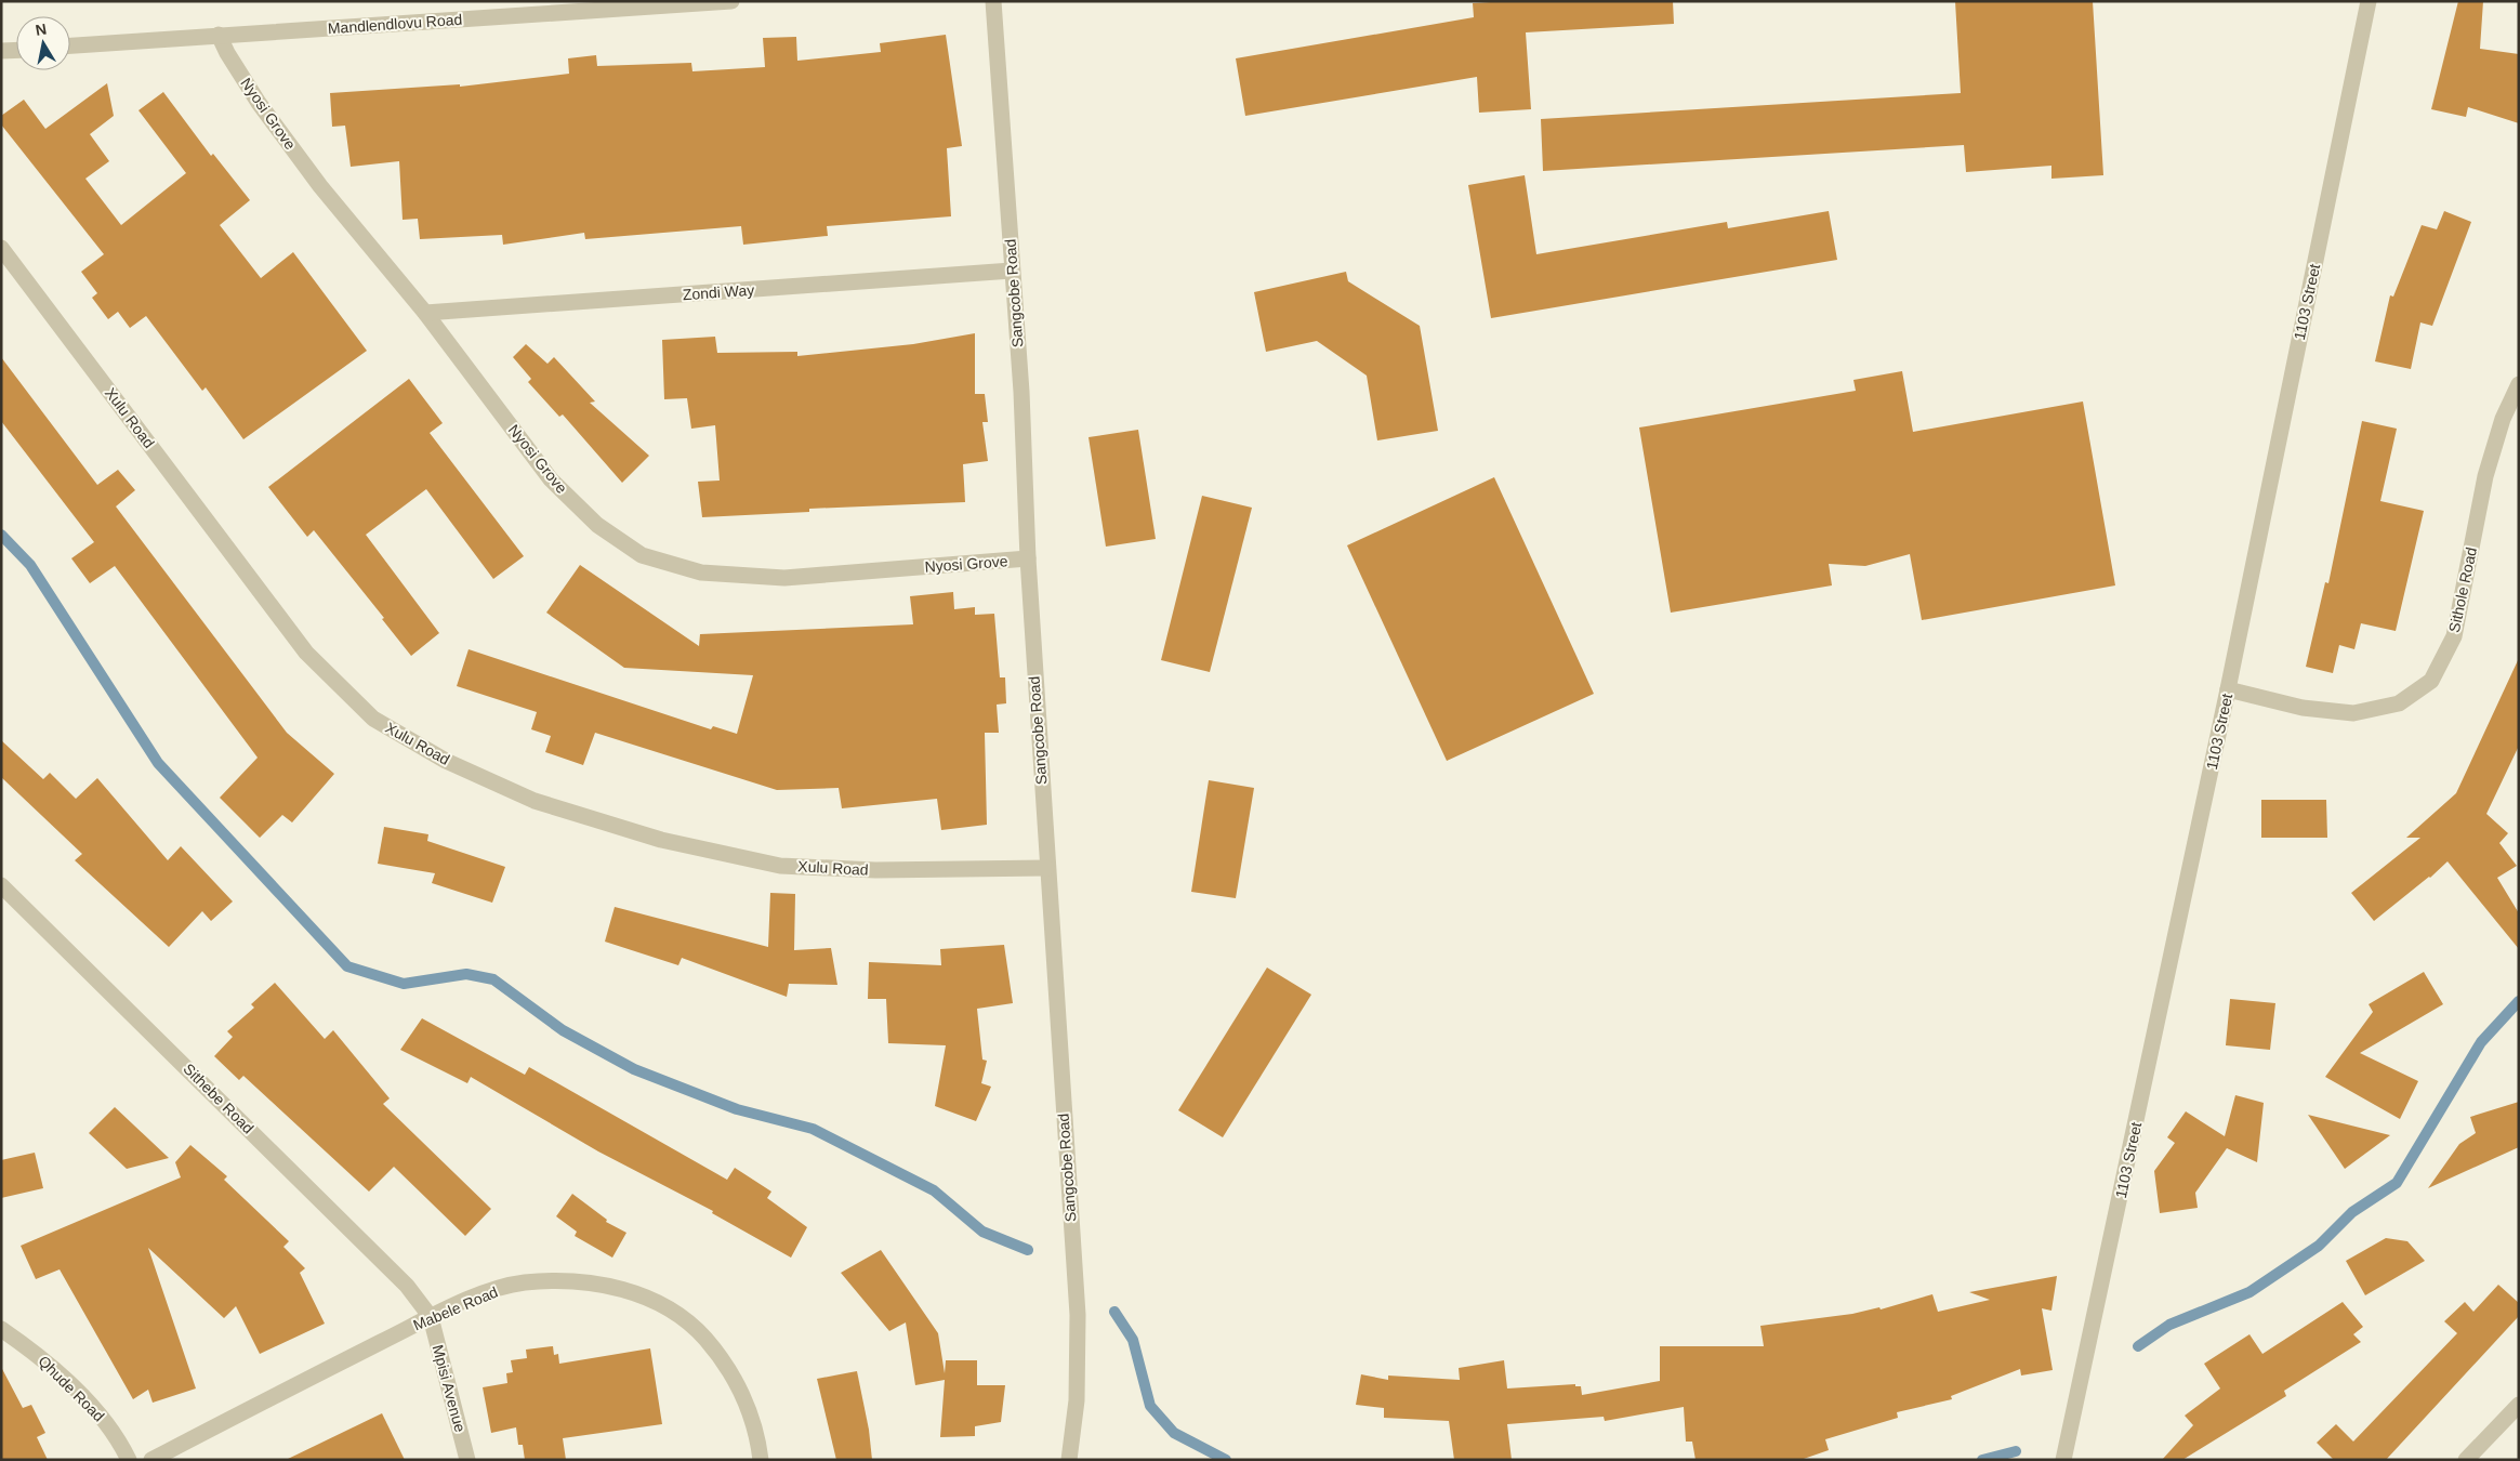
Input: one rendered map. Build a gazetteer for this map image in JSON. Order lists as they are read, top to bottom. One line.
{"streets":{"street":["Mandlendlovu Road","Nyosi Grove","Zondi Way","Sangcobe Road","1103 Street","Xulu Road","Sithole Road","Sithebe Road","Mabele Road","Qhude Road","Mpisi Avenue"]},"crossings":[["Mandlendlovu Road","Nyosi Grove"],["Nyosi Grove","Zondi Way"],["Nyosi Grove","Sangcobe Road"],["Zondi Way","Sangcobe Road"],["Sangcobe Road","Xulu Road"],["1103 Street","Sithole Road"],["Sithebe Road","Mabele Road"],["Sithebe Road","Mpisi Avenue"],["Mabele Road","Mpisi Avenue"]],"north":"top"}
